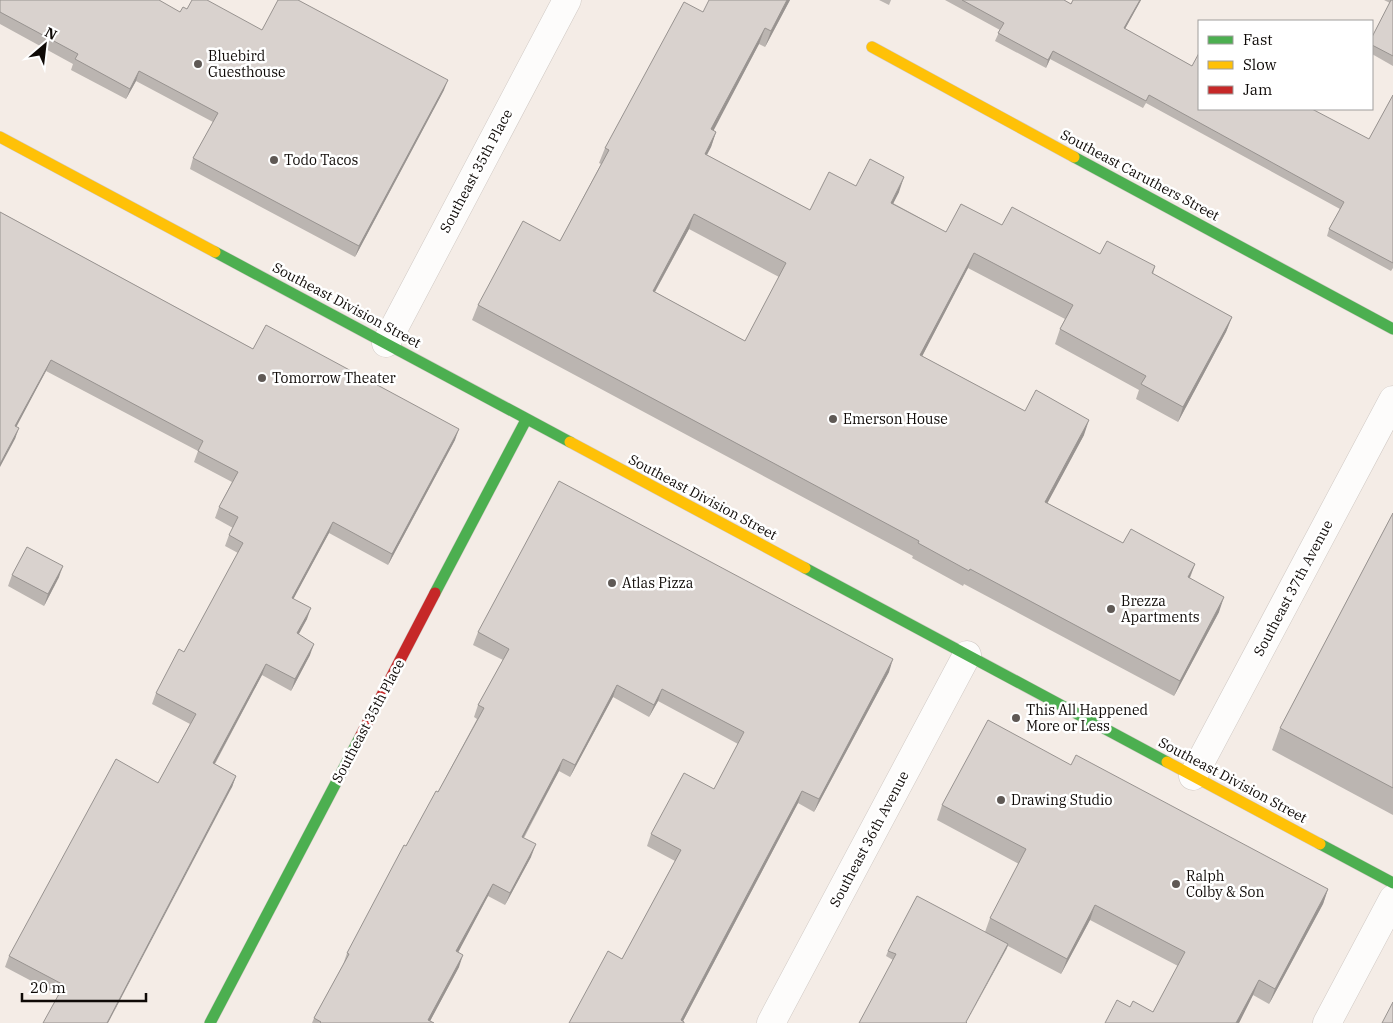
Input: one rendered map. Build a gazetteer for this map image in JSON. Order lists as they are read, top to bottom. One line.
{"streets":{"main road":["Southeast 35th Place","Southeast Caruthers Street","Southeast Division Street"],"street":["Southeast 37th Avenue","Southeast 36th Avenue"]},"crossings":[["Southeast 35th Place","Southeast Division Street"],["Southeast Division Street","Southeast 37th Avenue"],["Southeast Division Street","Southeast 36th Avenue"]],"places":["Bluebird Guesthouse","Todo Tacos","Tomorrow Theater","Emerson House","Atlas Pizza","Brezza Apartments","This All Happened More or Less","Drawing Studio","Ralph Colby & Son"],"legend":["Fast","Slow","Jam"],"scale_bar":"20 m","north":"top right"}
